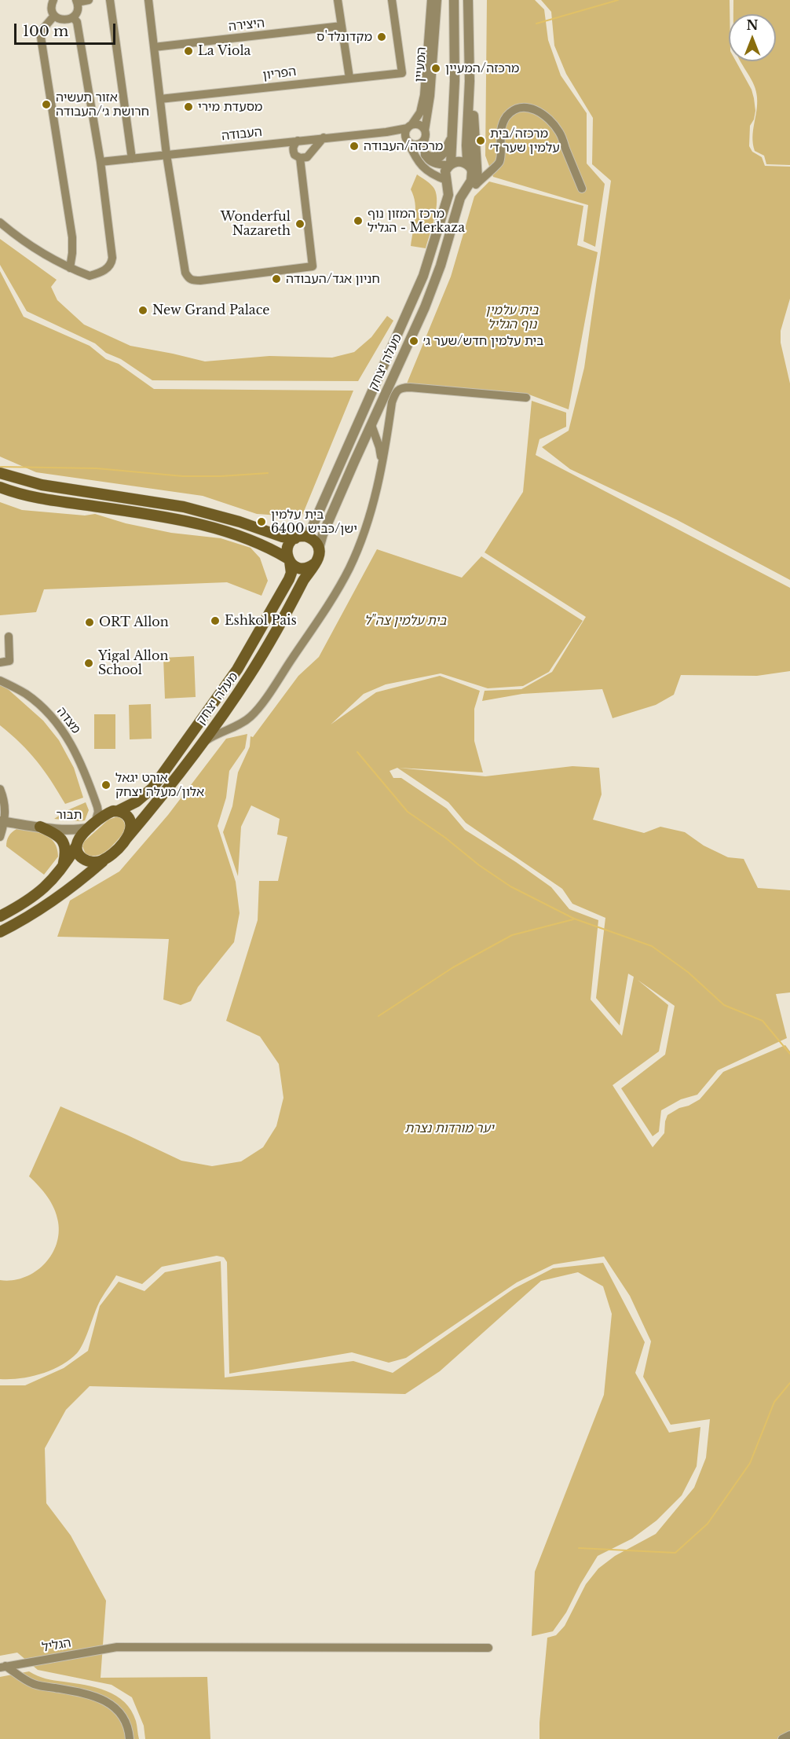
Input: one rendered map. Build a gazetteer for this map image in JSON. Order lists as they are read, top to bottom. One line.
{"streets":{"main road":["מעלה יצחק"],"street":["היצירה","המעיין","הפריון","העבודה","מצדה","תבור","הגליל"]},"crossings":[["המעיין","העבודה"],["מעלה יצחק","מצדה"],["מעלה יצחק","תבור"],["מצדה","תבור"]],"parks":["בית עלמין נוף הגליל","בית עלמין צה\"ל","יער מורדות נצרת"],"places":["מקדונלד'ס","La Viola","מרכזה/המעיין","אזור תעשיה חרושת ג׳/העבודה","מסעדת מירי","מרכזה/בית עלמין שער ד׳","מרכזה/העבודה","מרכז המזון נוף הגליל - Merkaza","Wonderful Nazareth","חניון אגד/העבודה","New Grand Palace","בית עלמין חדש/שער ג׳","בית עלמין ישן/כביש 6400","Eshkol Pais","ORT Allon","Yigal Allon School","אורט יגאל אלון/מעלה יצחק"],"scale_bar":"100 m","north":"top"}
